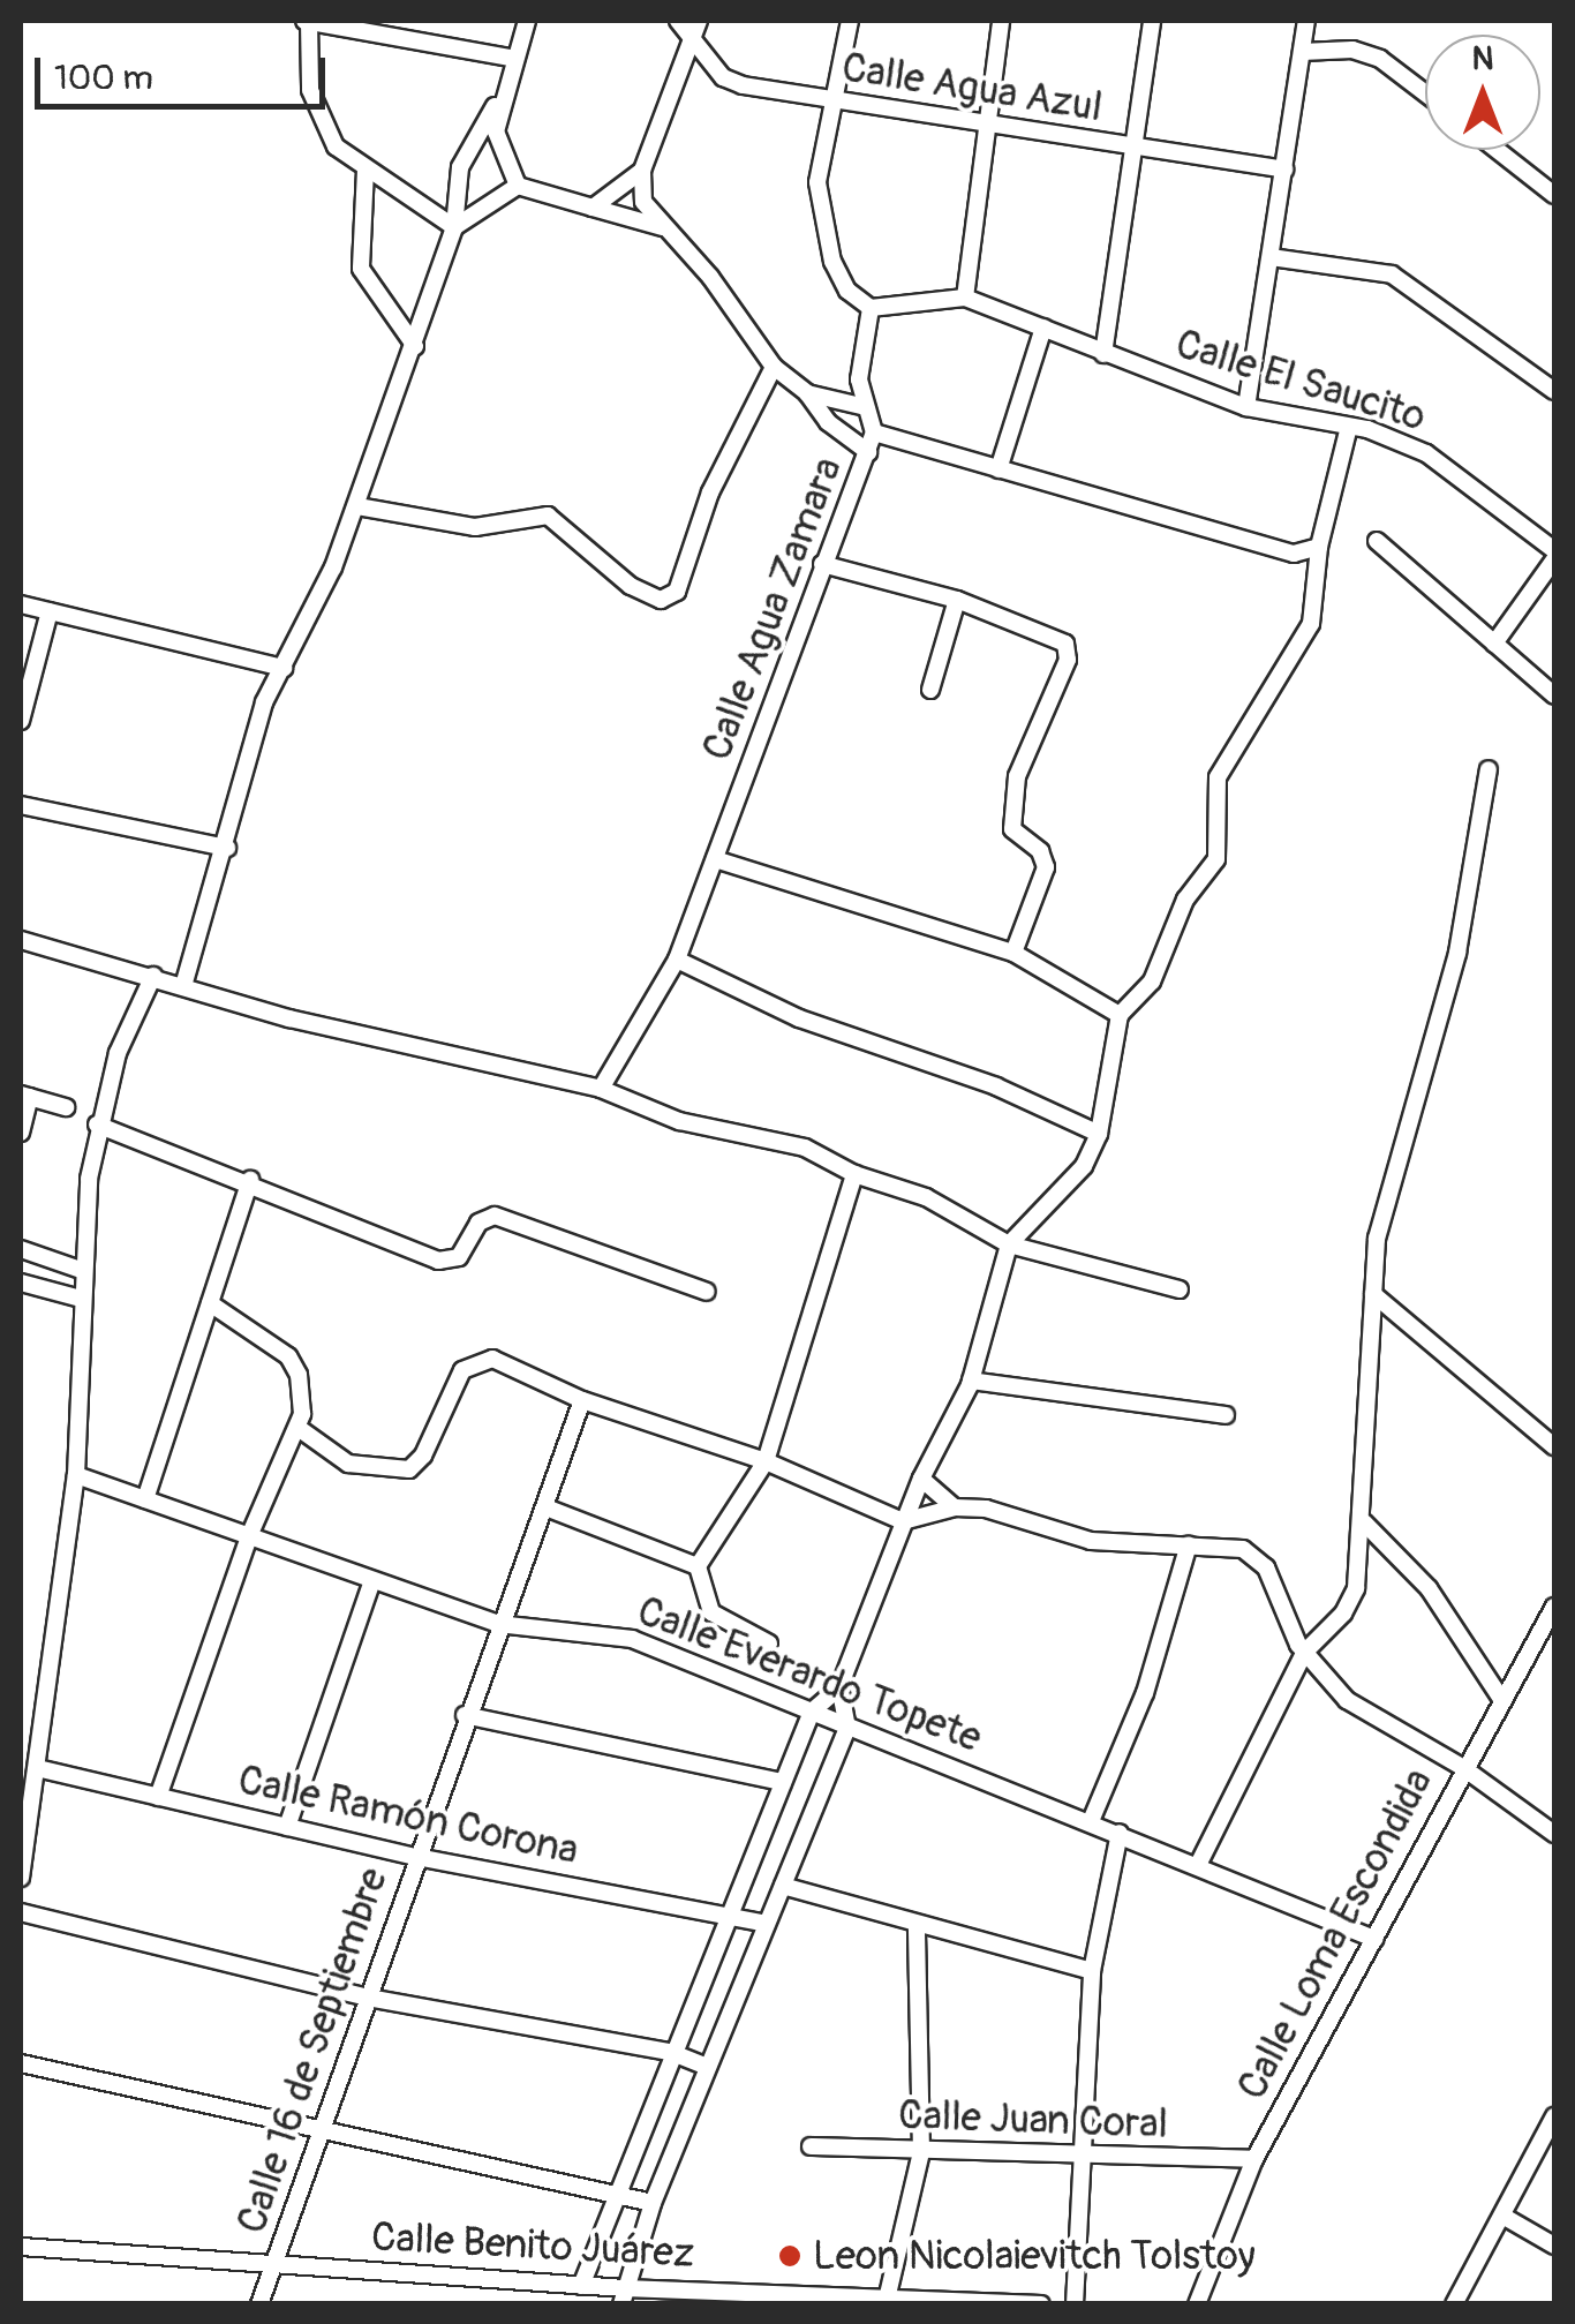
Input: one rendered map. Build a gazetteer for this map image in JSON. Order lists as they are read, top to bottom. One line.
{"streets":{"street":["Calle Agua Azul","Calle El Saucito","Calle Agua Zamara","Calle Everardo Topete","Calle Ramón Corona","Calle Loma Escondida","Calle 16 de Septiembre","Calle Juan Coral","Calle Benito Juárez"]},"crossings":[["Calle Everardo Topete","Calle Loma Escondida"],["Calle Everardo Topete","Calle 16 de Septiembre"],["Calle Ramón Corona","Calle 16 de Septiembre"],["Calle Loma Escondida","Calle Juan Coral"],["Calle 16 de Septiembre","Calle Benito Juárez"]],"places":["Leon Nicolaievitch Tolstoy"],"scale_bar":"100 m","north":"top"}
